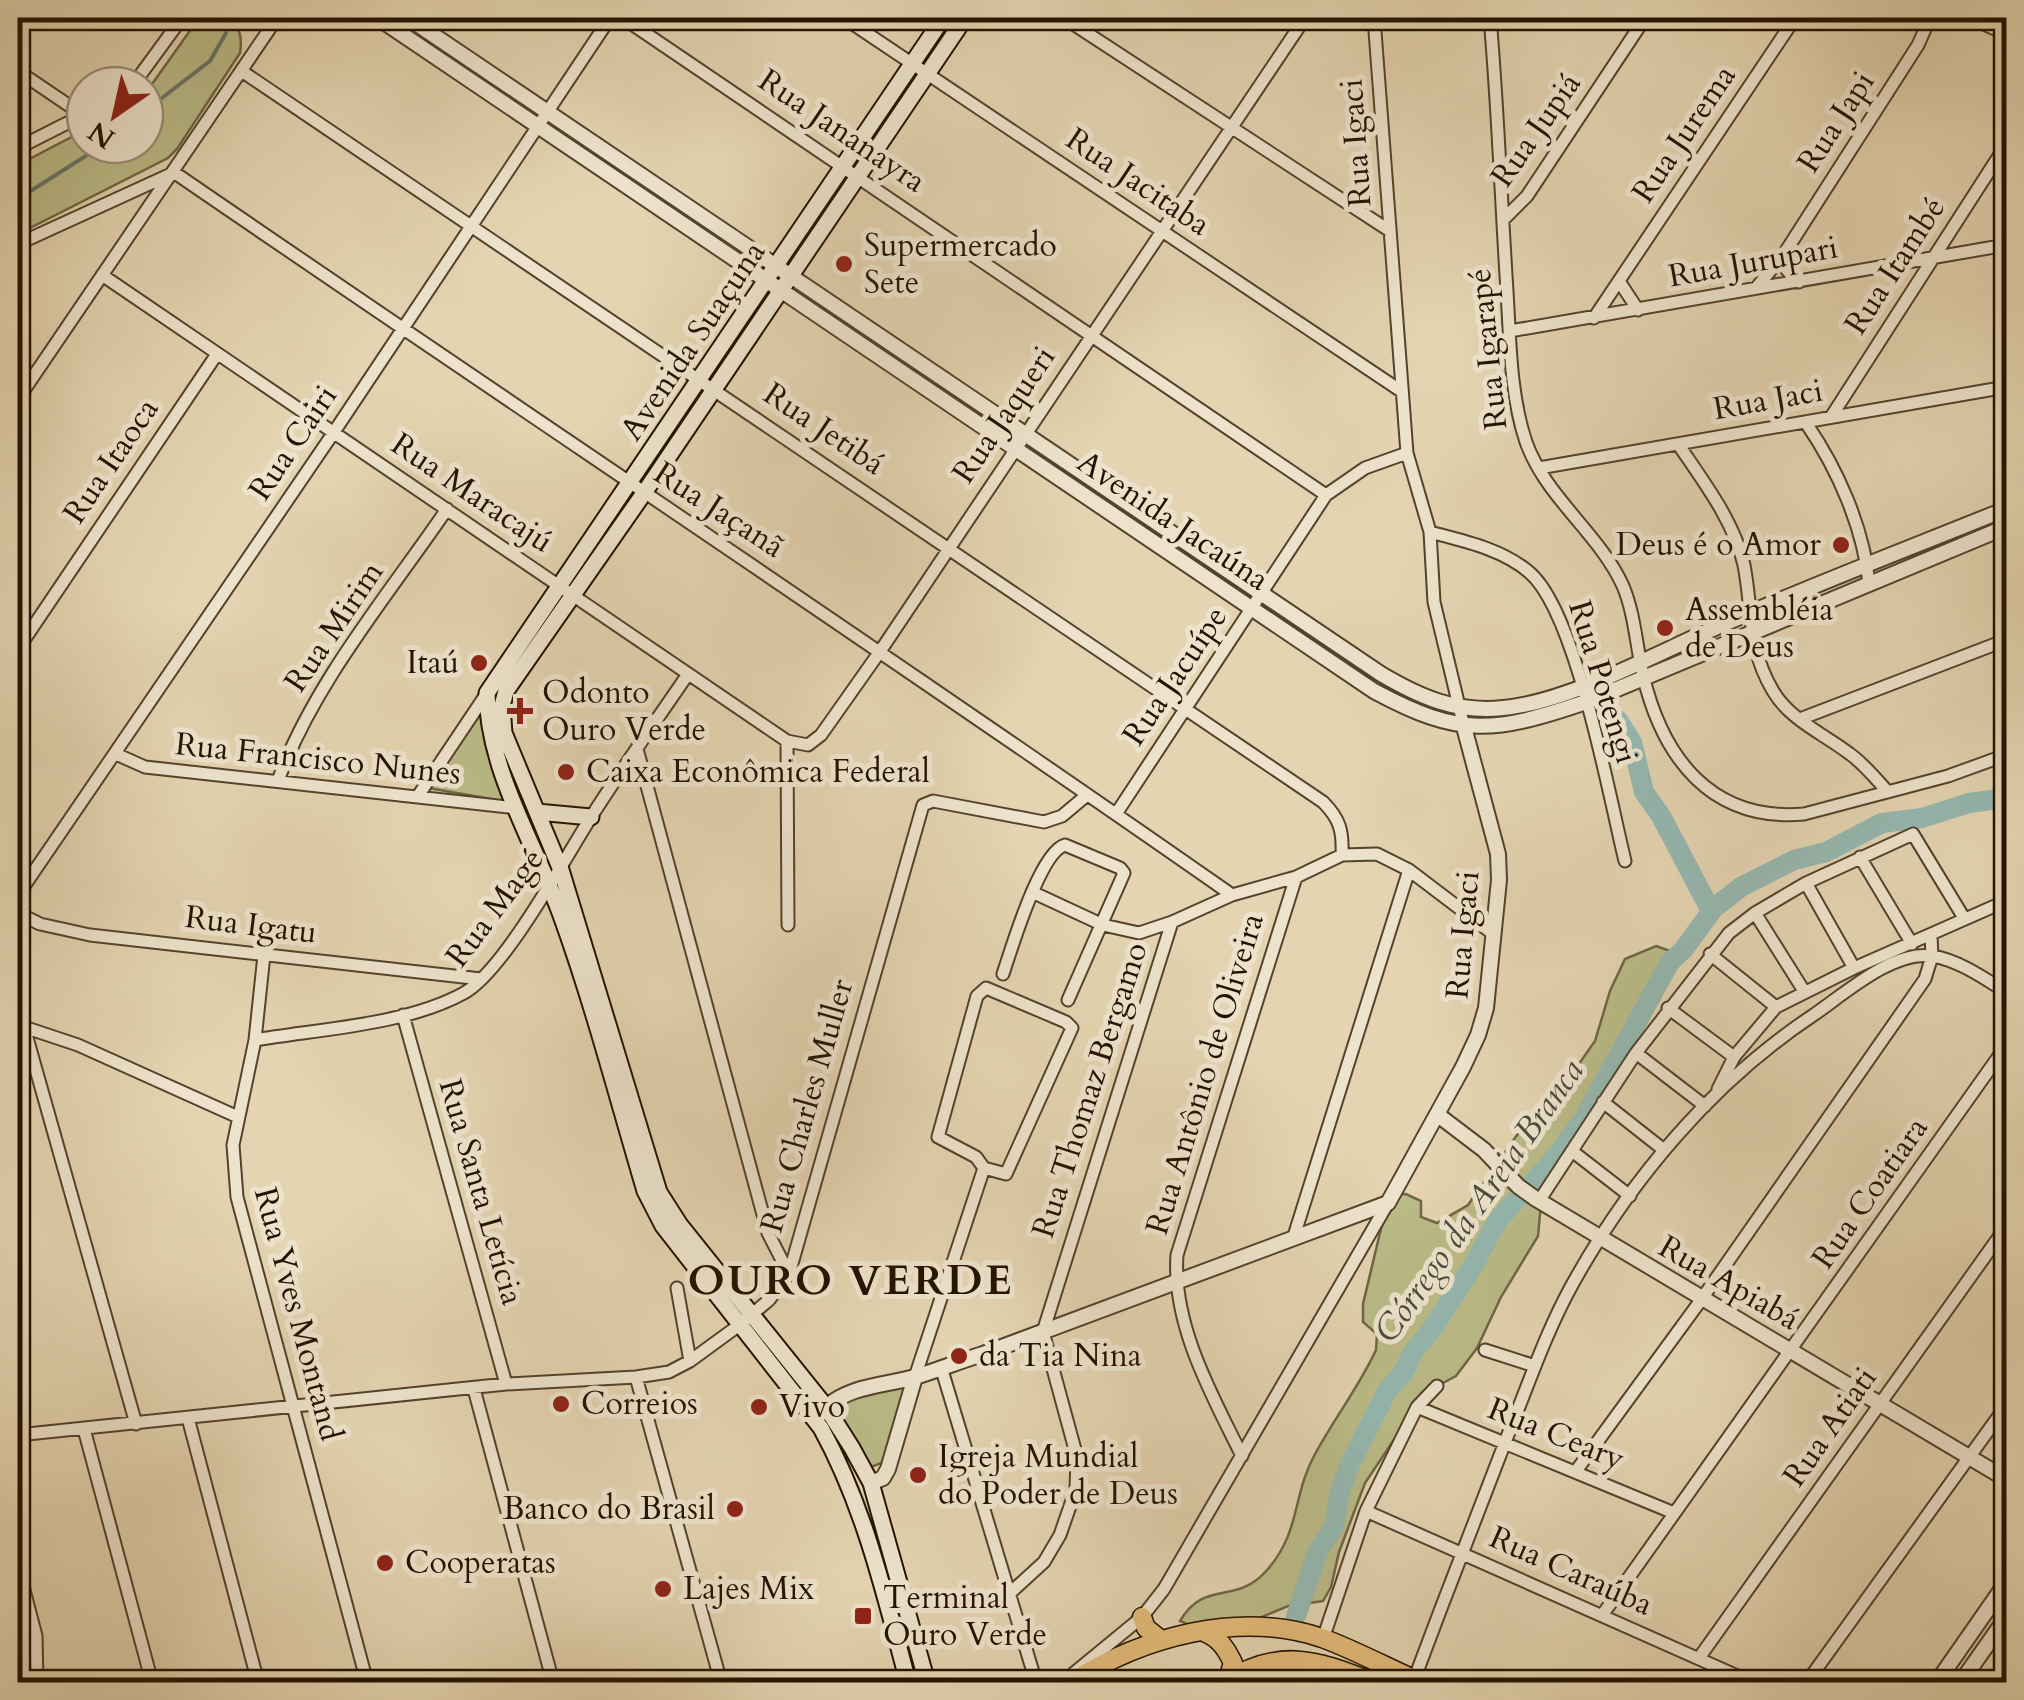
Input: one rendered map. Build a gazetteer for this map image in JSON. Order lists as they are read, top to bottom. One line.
{"streets":{"main road":["Avenida Suaçuna"],"street":["Rua Japi","Rua Jupiá","Rua Jananayra","Rua Jurema","Rua Igaci","Rua Jacitaba","Rua Jurupari","Rua Itambé","Rua Igarapé","Rua Jaci","Rua Jaqueri","Rua Jetibá","Rua Cairi","Rua Itaoca","Rua Maracajú","Rua Jaçanã","Avenida Jacaúna","Rua Mirim","Rua Jacuípe","Rua Potengi","Rua Francisco Nunes","Rua Magé","Rua Igatu","Rua Antônio de Oliveira","Rua Thomaz Bergamo","Rua Charles Muller","Rua Santa Letícia","Rua Coatiara","Rua Apiabá","Rua Yves Montand","Rua Atiati","Rua Ceary","Rua Caraúba"]},"crossings":[["Rua Japi","Rua Jurupari"],["Rua Jupiá","Rua Igarapé"],["Rua Jananayra","Avenida Suaçuna"],["Rua Jananayra","Rua Jaqueri"],["Rua Jananayra","Rua Jacuípe"],["Rua Jurema","Rua Jurupari"],["Rua Igaci","Rua Jacitaba"],["Rua Igaci","Avenida Jacaúna"],["Rua Igaci","Rua Jacuípe"],["Rua Igaci","Rua Potengi"],["Rua Igaci","Rua Antônio de Oliveira"],["Rua Igaci","Rua Apiabá"],["Rua Jacitaba","Avenida Suaçuna"],["Rua Jacitaba","Rua Jaqueri"],["Rua Jurupari","Rua Itambé"],["Rua Jurupari","Rua Igarapé"],["Rua Itambé","Rua Jaci"],["Avenida Suaçuna","Rua Jetibá"],["Avenida Suaçuna","Rua Maracajú"],["Avenida Suaçuna","Rua Jaçanã"],["Avenida Suaçuna","Avenida Jacaúna"],["Rua Igarapé","Rua Jaci"],["Rua Igarapé","Avenida Jacaúna"],["Rua Jaqueri","Rua Jetibá"],["Rua Jaqueri","Rua Maracajú"],["Rua Jaqueri","Rua Jaçanã"],["Rua Jaqueri","Avenida Jacaúna"],["Rua Jetibá","Rua Cairi"],["Rua Jetibá","Rua Jacuípe"],["Rua Cairi","Rua Maracajú"],["Rua Cairi","Rua Jaçanã"],["Rua Cairi","Avenida Jacaúna"],["Rua Cairi","Rua Francisco Nunes"],["Rua Itaoca","Rua Maracajú"],["Rua Maracajú","Rua Mirim"],["Rua Maracajú","Rua Magé"],["Rua Jaçanã","Rua Jacuípe"],["Rua Jaçanã","Rua Charles Muller"],["Avenida Jacaúna","Rua Jacuípe"],["Avenida Jacaúna","Rua Potengi"],["Rua Mirim","Rua Francisco Nunes"],["Rua Magé","Rua Igatu"],["Rua Magé","Rua Santa Letícia"],["Rua Magé","Rua Yves Montand"],["Rua Igatu","Rua Yves Montand"],["Rua Charles Muller","Rua Santa Letícia"],["Rua Charles Muller","Rua Yves Montand"],["Rua Coatiara","Rua Apiabá"],["Rua Coatiara","Rua Ceary"],["Rua Coatiara","Rua Caraúba"],["Rua Apiabá","Rua Atiati"],["Rua Atiati","Rua Caraúba"]],"districts":["OURO VERDE"],"water":["Córrego da Areia Branca"],"places":{"other":["Supermercado Sete","Deus é o Amor","Assembléia de Deus","Itaú","Caixa Econômica Federal","da Tia Nina","Correios","Vivo","Igreja Mundial do Poder de Deus","Banco do Brasil","Cooperatas","Lajes Mix"],"health":["Odonto Ouro Verde"],"transit":["Terminal Ouro Verde"]},"north":"bottom left"}
